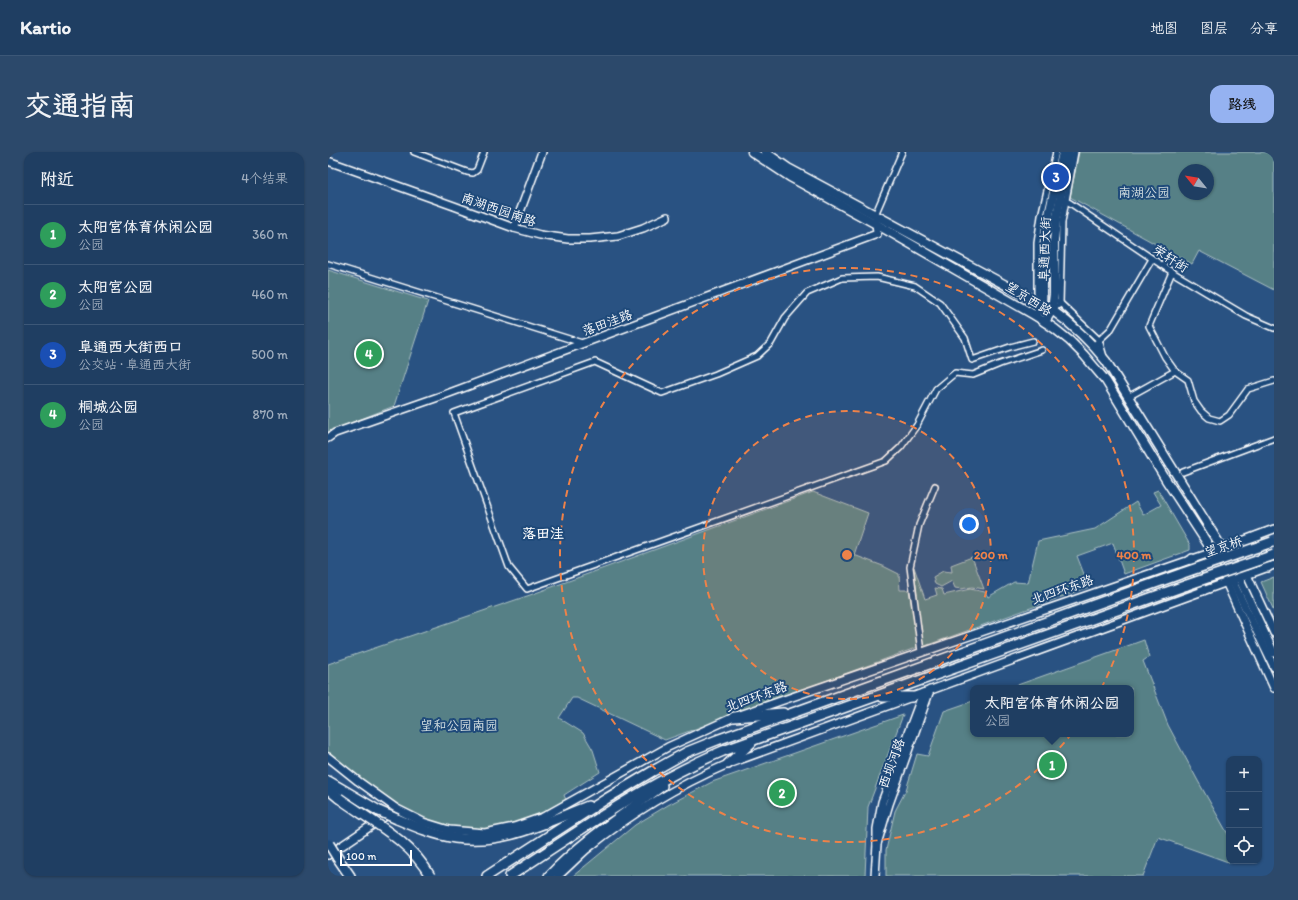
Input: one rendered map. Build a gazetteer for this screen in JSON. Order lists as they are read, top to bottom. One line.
{"streets":{"highway":["望京桥","北四环东路"],"main road":["阜通西大街","望京西路"],"street":["南湖西园南路","荣轩街","落田洼路","西坝河路"]},"crossings":[["阜通西大街","荣轩街"],["阜通西大街","望京西路"],["望京西路","落田洼路"],["望京西路","北四环东路"],["望京桥","北四环东路"]],"districts":["落田洼"],"parks":["南湖公园","望和公园南园"],"scale_bar":"100 m","north":"top left","page":{"header":"Kartio","nav":["地图","图层","分享"],"buttons":"路线","title":"交通指南","heading":["附近","4个结果"],"pins":["3","4","1","2"],"list":[{"mark":"1","name":"太阳宫体育休闲公园","note":"公园","value":"360 m"},{"mark":"2","name":"太阳宫公园","note":"公园","value":"460 m"},{"mark":"3","name":"阜通西大街西口","note":"公交站 · 阜通西大街","value":"500 m"},{"mark":"4","name":"桐城公园","note":"公园","value":"870 m"}],"popup":["太阳宫体育休闲公园","公园"],"map_buttons":["+","−"],"scale":"100 m"},"rings":["200 m","400 m"]}
